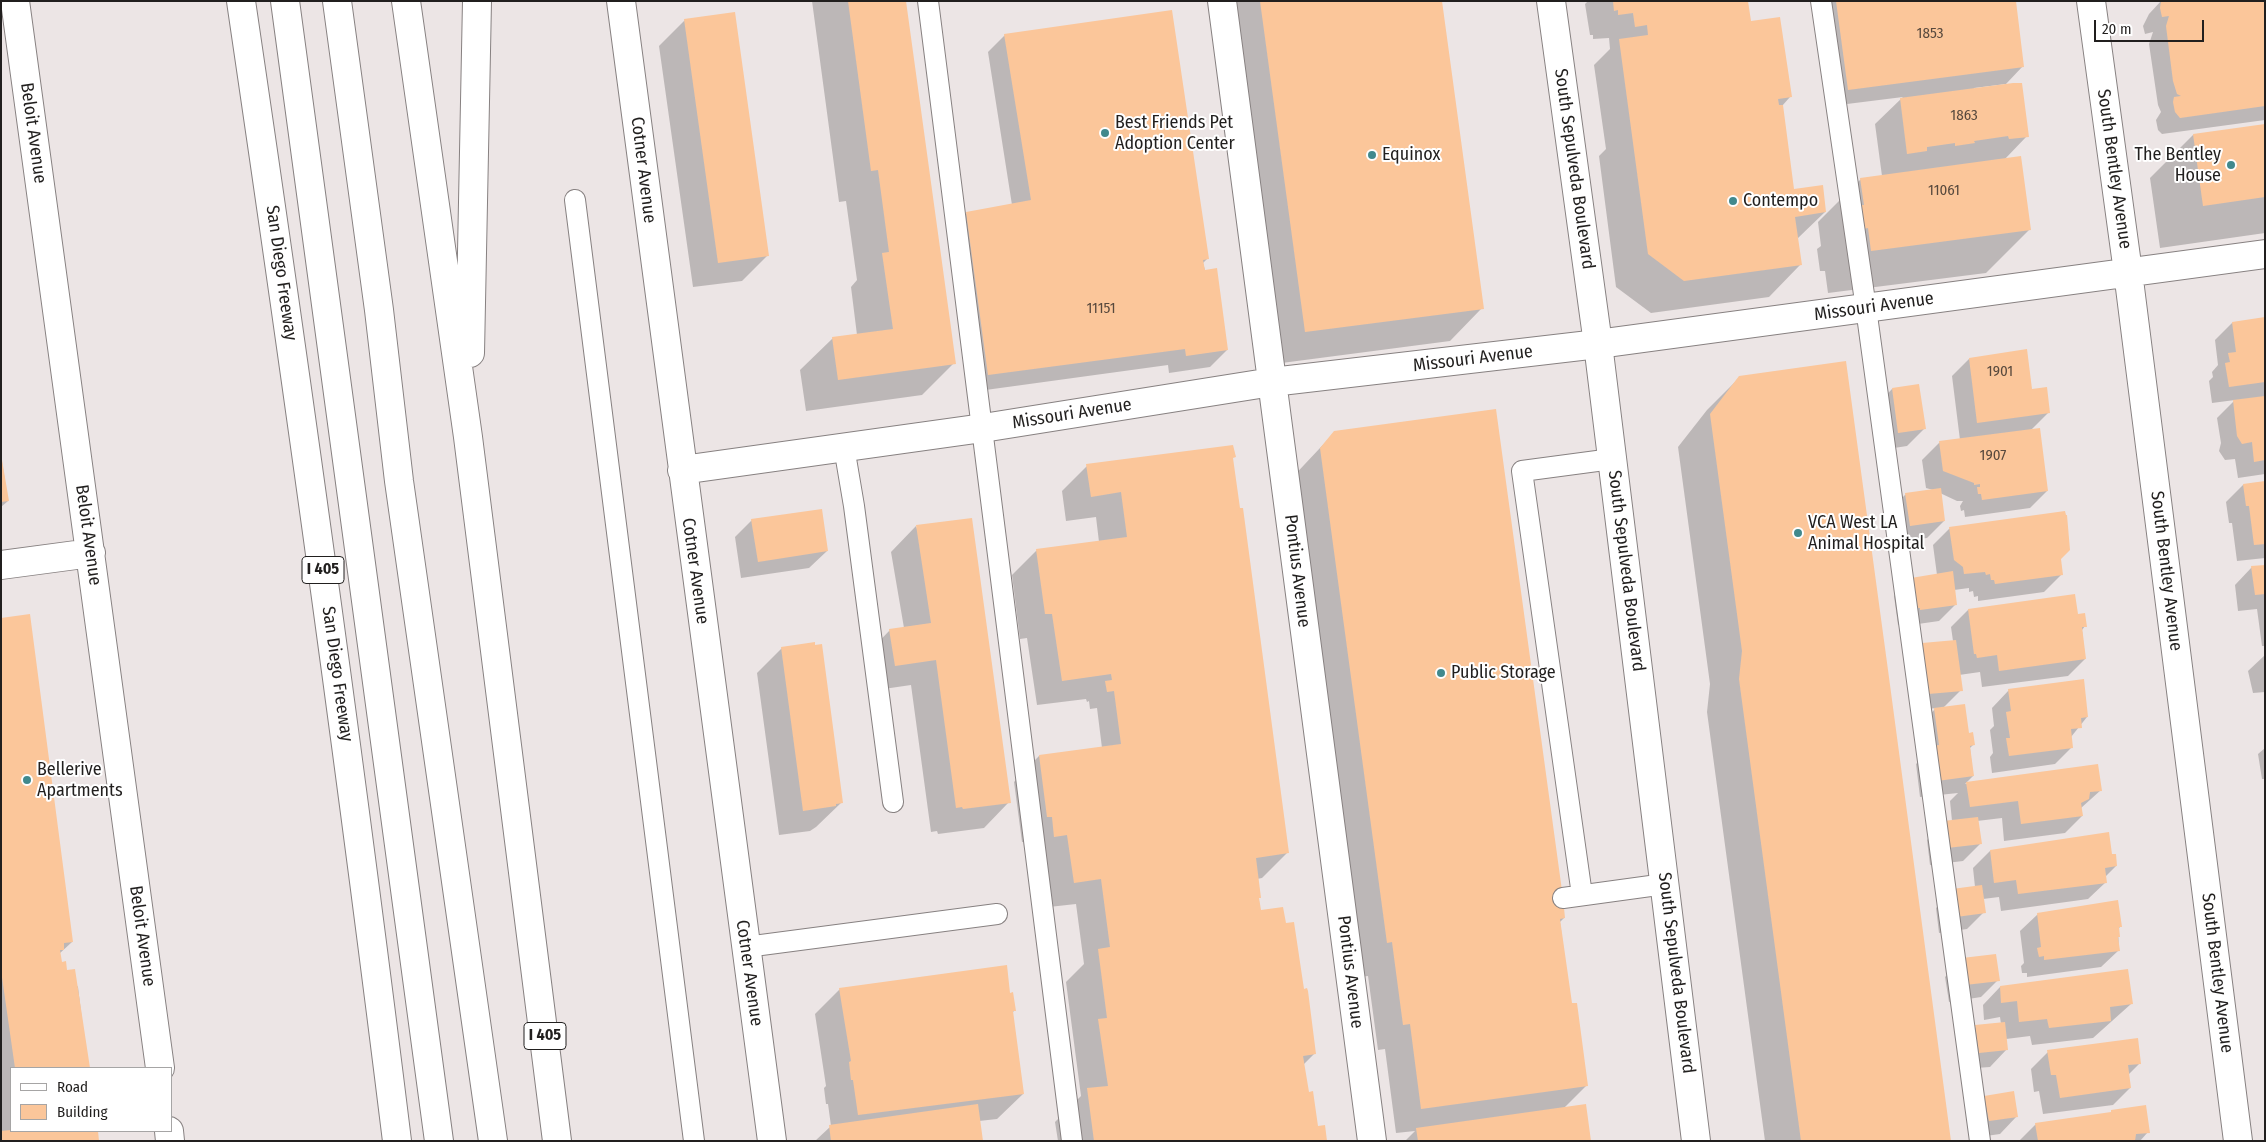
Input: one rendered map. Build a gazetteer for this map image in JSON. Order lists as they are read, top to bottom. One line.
{"streets":{"main road":["Beloit Avenue","South Sepulveda Boulevard","South Bentley Avenue","Cotner Avenue","San Diego Freeway","Missouri Avenue","I 405","Pontius Avenue"]},"crossings":[["South Sepulveda Boulevard","Missouri Avenue"],["South Bentley Avenue","Missouri Avenue"],["Cotner Avenue","Missouri Avenue"],["Missouri Avenue","Pontius Avenue"]],"places":["Best Friends Pet Adoption Center","Equinox","The Bentley House","Contempo","VCA West LA Animal Hospital","Public Storage","Bellerive Apartments"],"house_numbers":["1853","1863","11061","11151","1901","1907"],"legend":["Road","Building"],"scale_bar":"20 m"}
